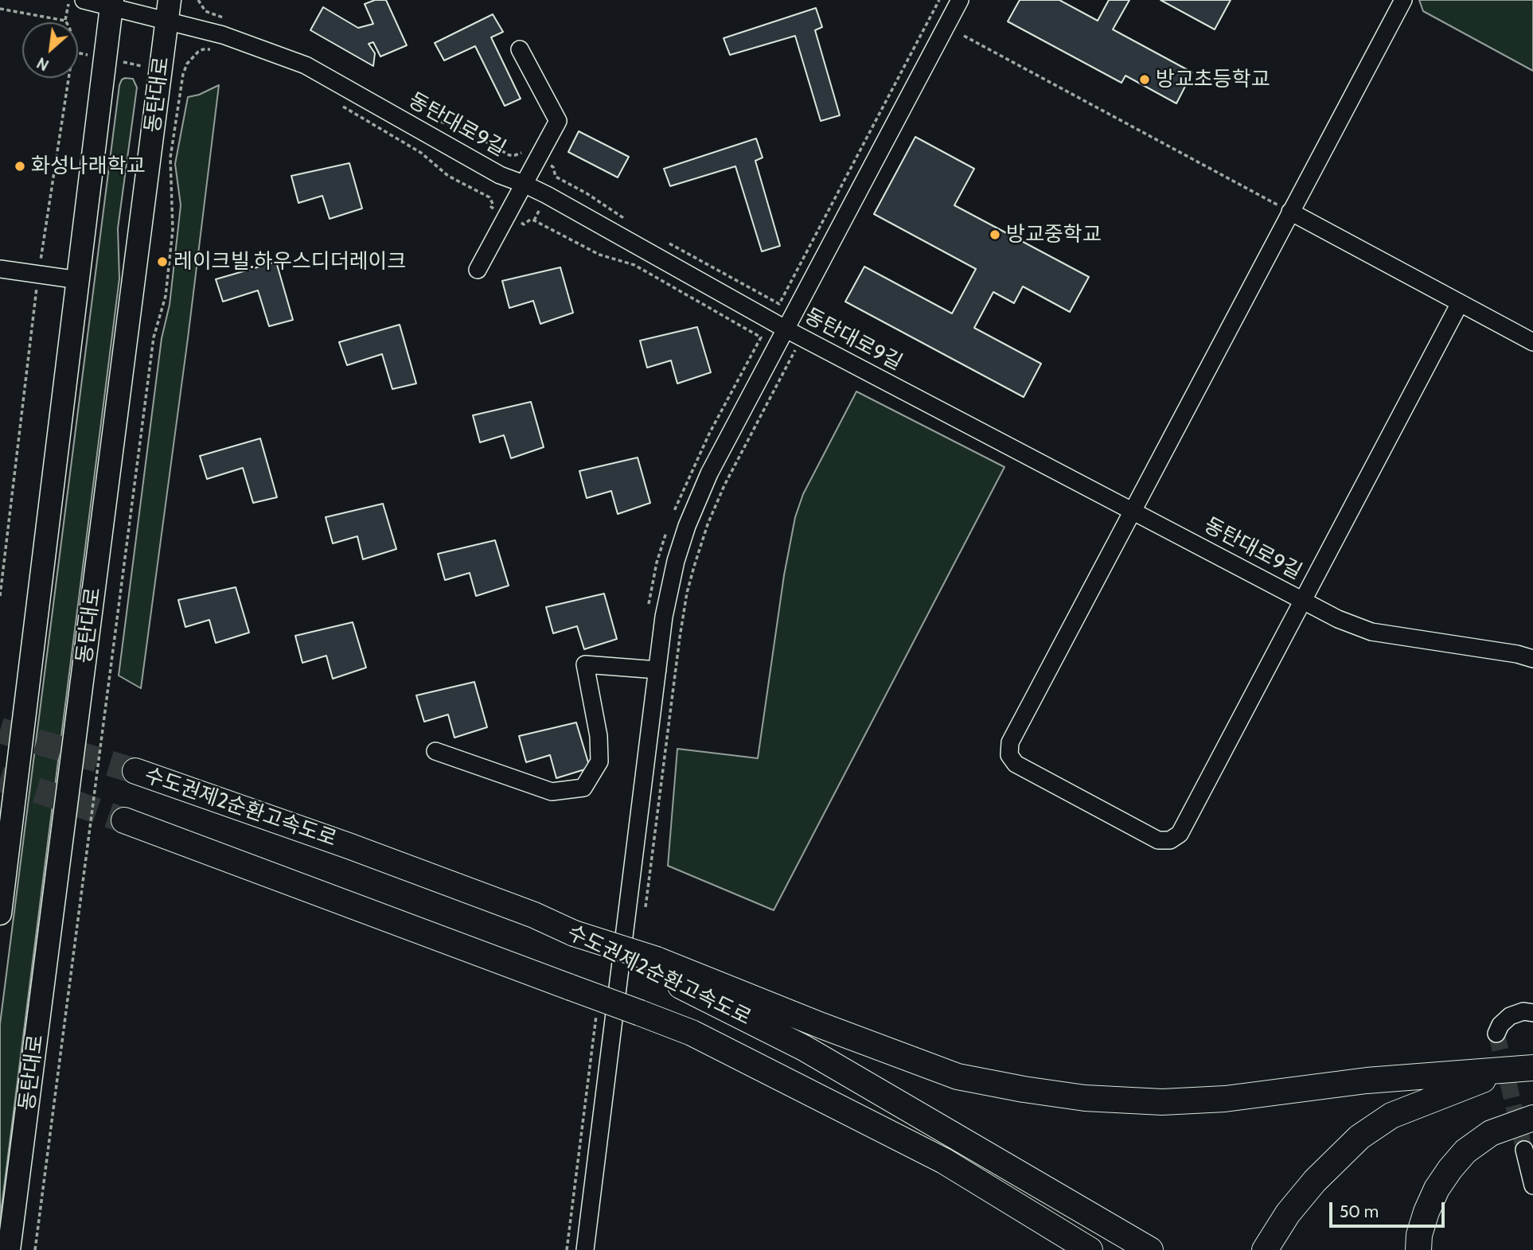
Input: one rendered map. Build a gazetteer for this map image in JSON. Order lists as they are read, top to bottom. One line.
{"streets":{"highway":["수도권제2순환고속도로"],"main road":["동탄대로"],"street":["동탄대로9길"]},"crossings":[["동탄대로","동탄대로9길"]],"places":["방교초등학교","화성나래학교","방교중학교","레이크빌.하우스디더레이크"],"scale_bar":"50 m","north":"bottom left"}
